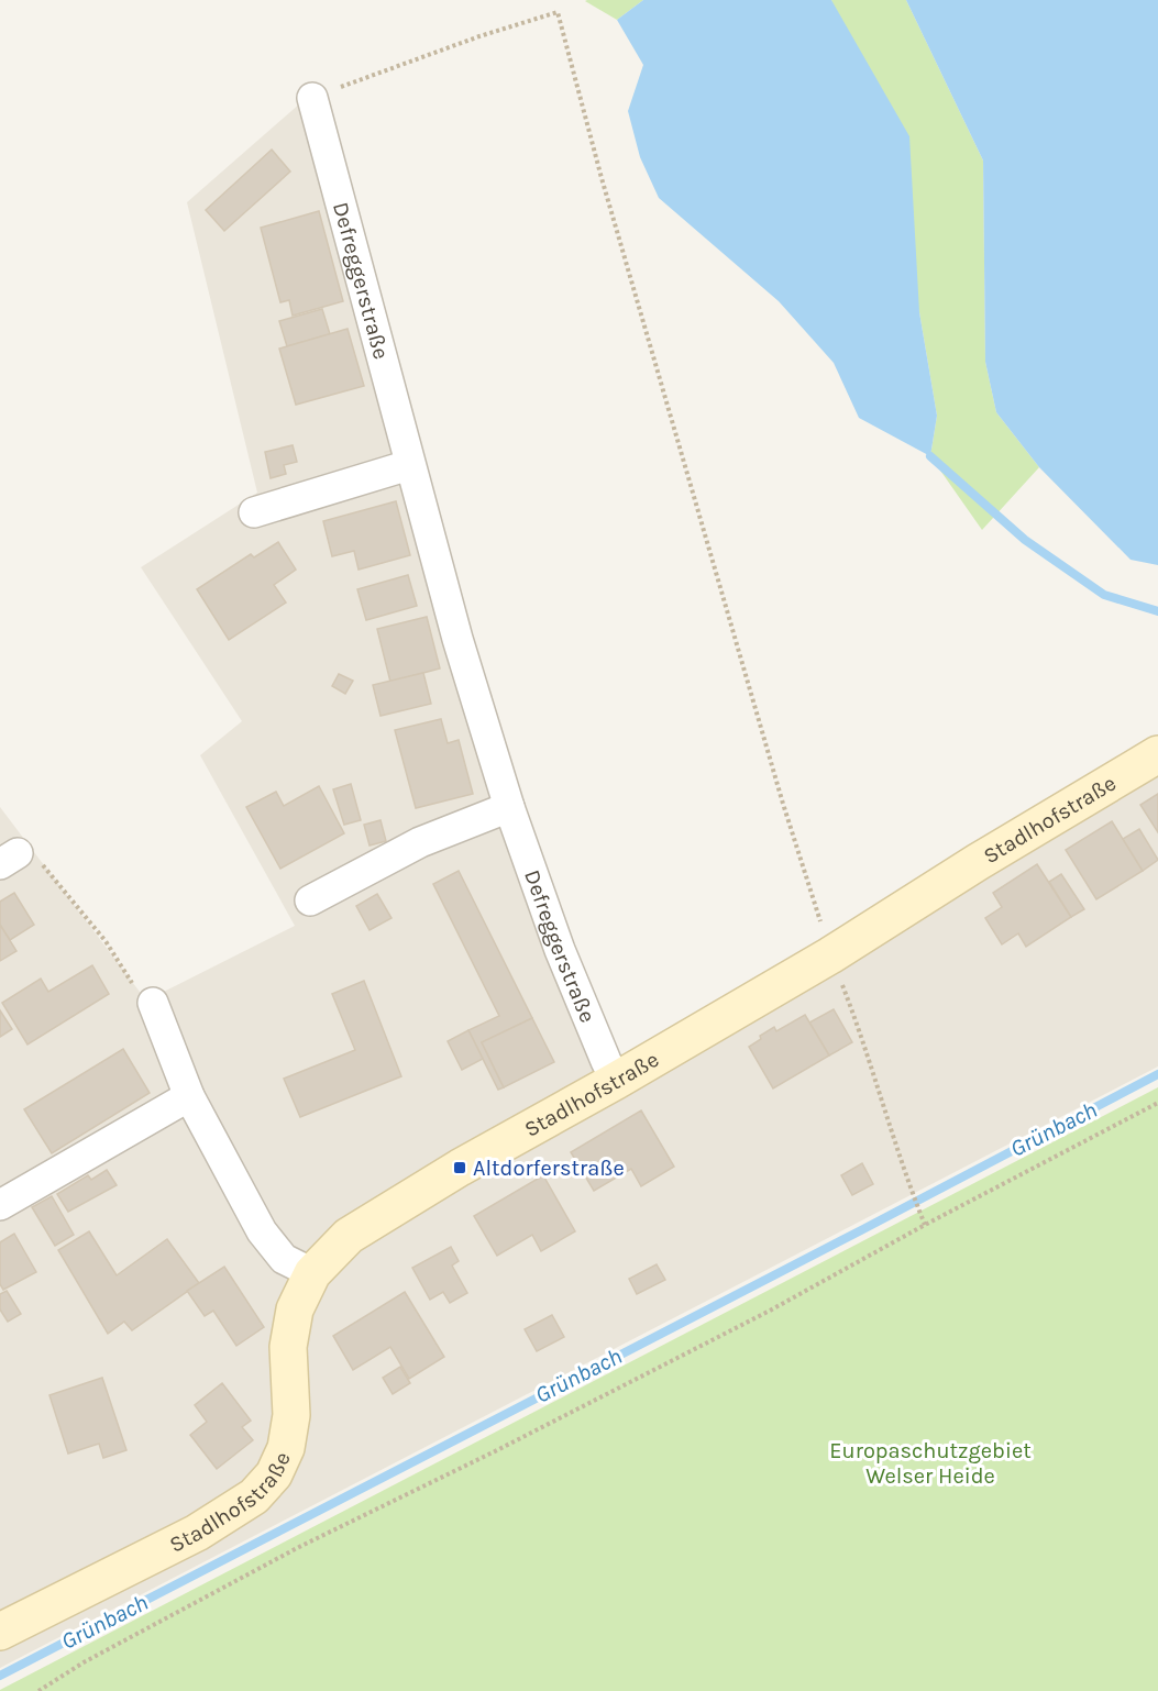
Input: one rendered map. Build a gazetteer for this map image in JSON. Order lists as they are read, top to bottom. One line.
{"streets":{"street":["Defreggerstraße","Stadlhofstraße"]},"crossings":[["Defreggerstraße","Stadlhofstraße"]],"water":["Grünbach"],"parks":["Europaschutzgebiet Welser Heide"],"places":{"transit":["Altdorferstraße"]}}
